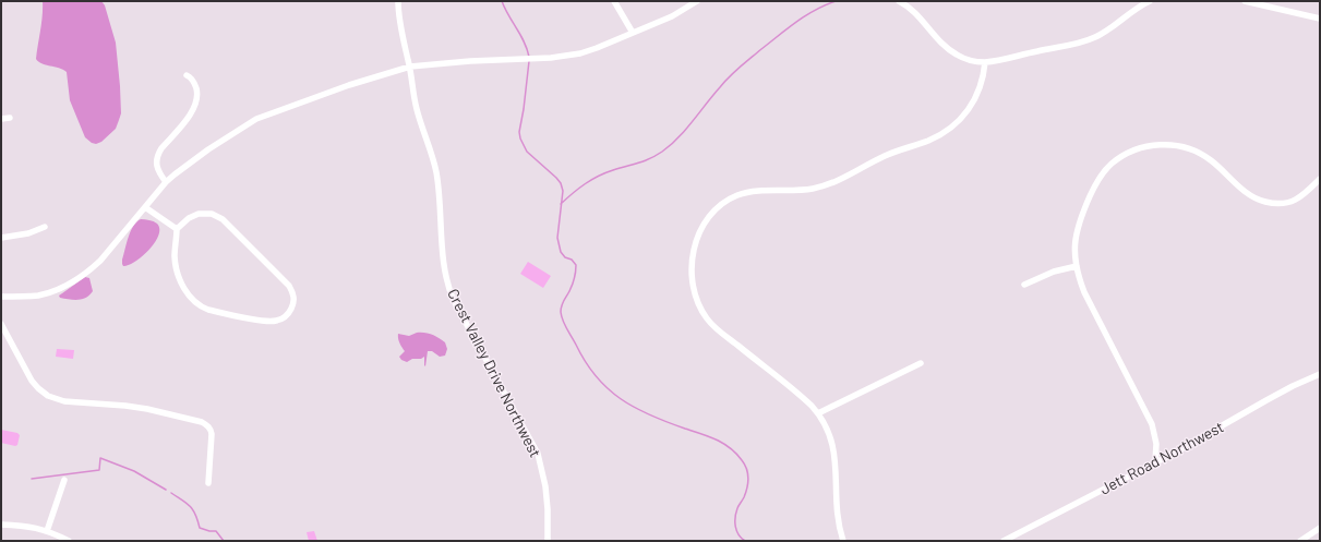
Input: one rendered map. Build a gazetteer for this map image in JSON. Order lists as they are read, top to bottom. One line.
{"streets":{"street":["Crest Valley Drive Northwest","Jett Road Northwest"]}}
